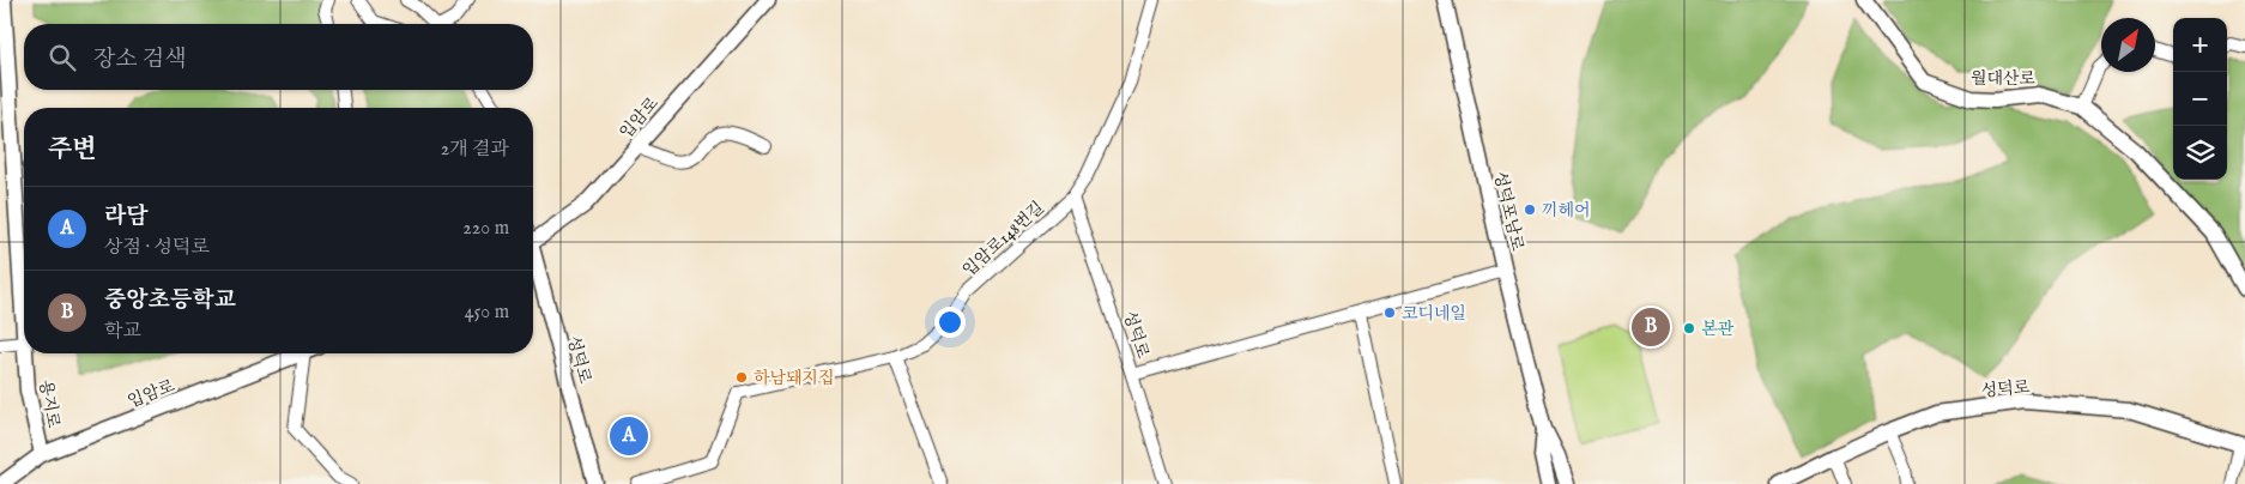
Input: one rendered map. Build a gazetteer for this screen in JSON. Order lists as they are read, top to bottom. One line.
{"streets":{"street":["월대산로","입암로","성덕포남로","입암로148번길","성덕로","용지로"]},"crossings":[["입암로","용지로"],["입암로148번길","성덕로"]],"places":["끼헤어","코디네일","본관","하남돼지집"],"north":"top right","page":{"map_buttons":["+","−"],"search":"장소 검색","heading":["주변","2개 결과"],"list":[{"mark":"A","name":"라담","note":"상점 · 성덕로","value":"220 m"},{"mark":"B","name":"중앙초등학교","note":"학교","value":"450 m"}],"pins":["B","A"]}}
